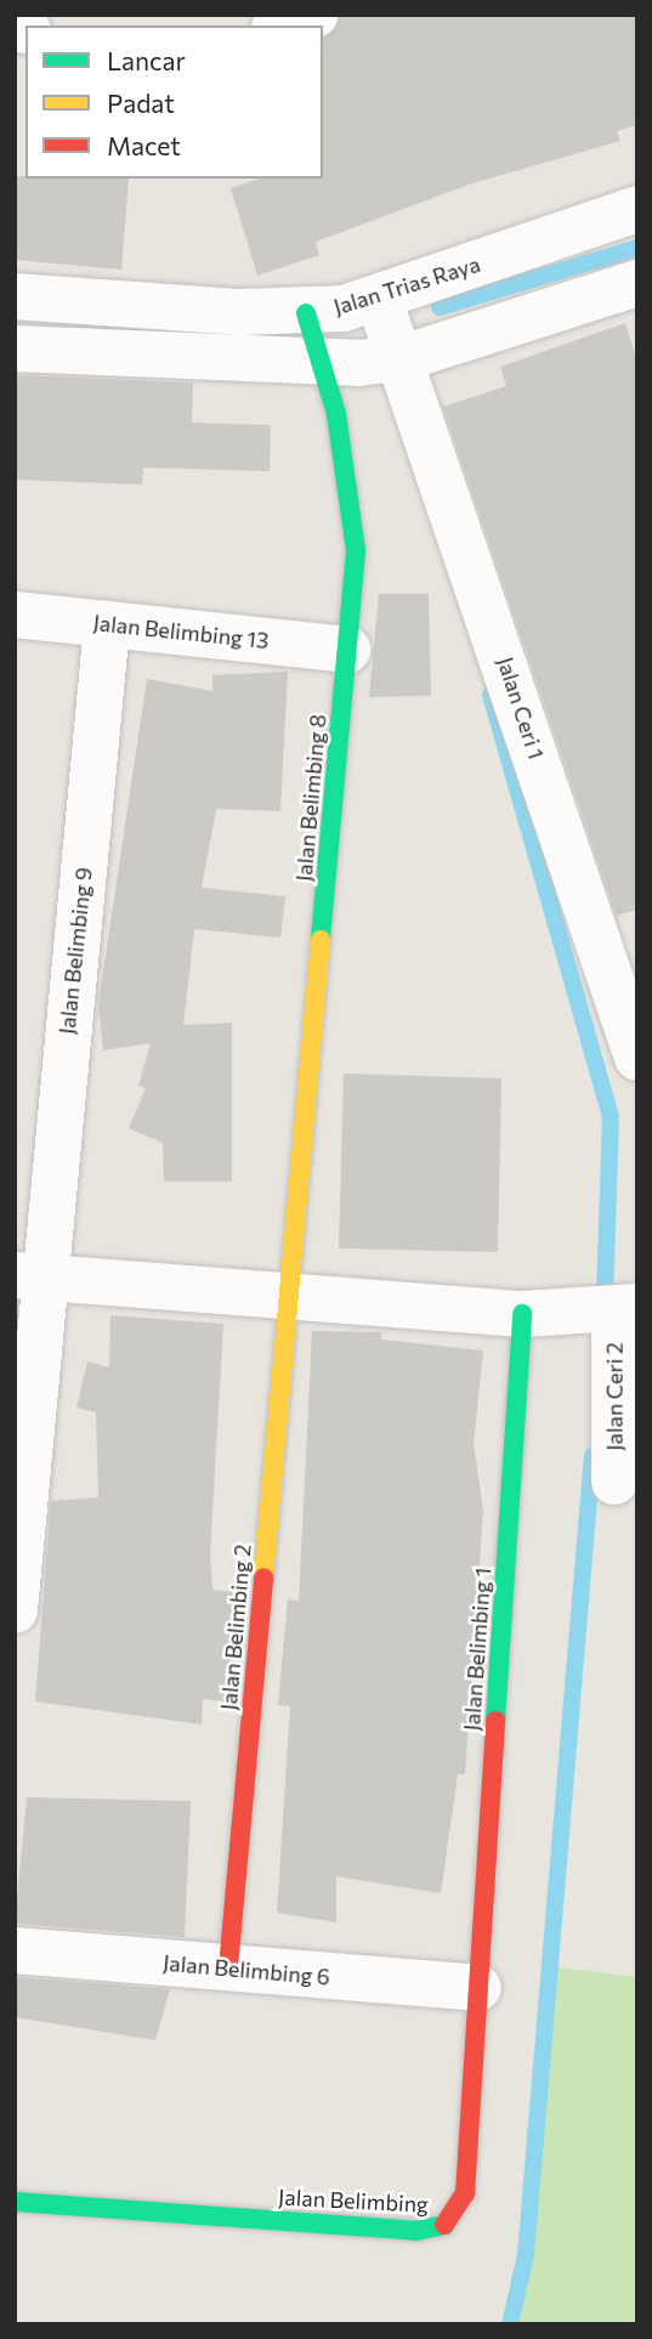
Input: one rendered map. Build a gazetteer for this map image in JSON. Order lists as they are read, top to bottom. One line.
{"streets":{"street":["Jalan Trias Raya","Jalan Belimbing 13","Jalan Ceri 1","Jalan Belimbing 8","Jalan Belimbing 9","Jalan Ceri 2","Jalan Belimbing 2","Jalan Belimbing 1","Jalan Belimbing 6","Jalan Belimbing"]},"crossings":[["Jalan Trias Raya","Jalan Ceri 1"],["Jalan Trias Raya","Jalan Belimbing 8"],["Jalan Belimbing 13","Jalan Belimbing 8"],["Jalan Belimbing 13","Jalan Belimbing 9"],["Jalan Belimbing 8","Jalan Belimbing 2"],["Jalan Belimbing 2","Jalan Belimbing 6"],["Jalan Belimbing 1","Jalan Belimbing 6"],["Jalan Belimbing 1","Jalan Belimbing"],["Jalan Belimbing 6","Jalan Belimbing"]],"legend":["Lancar","Padat","Macet"]}
